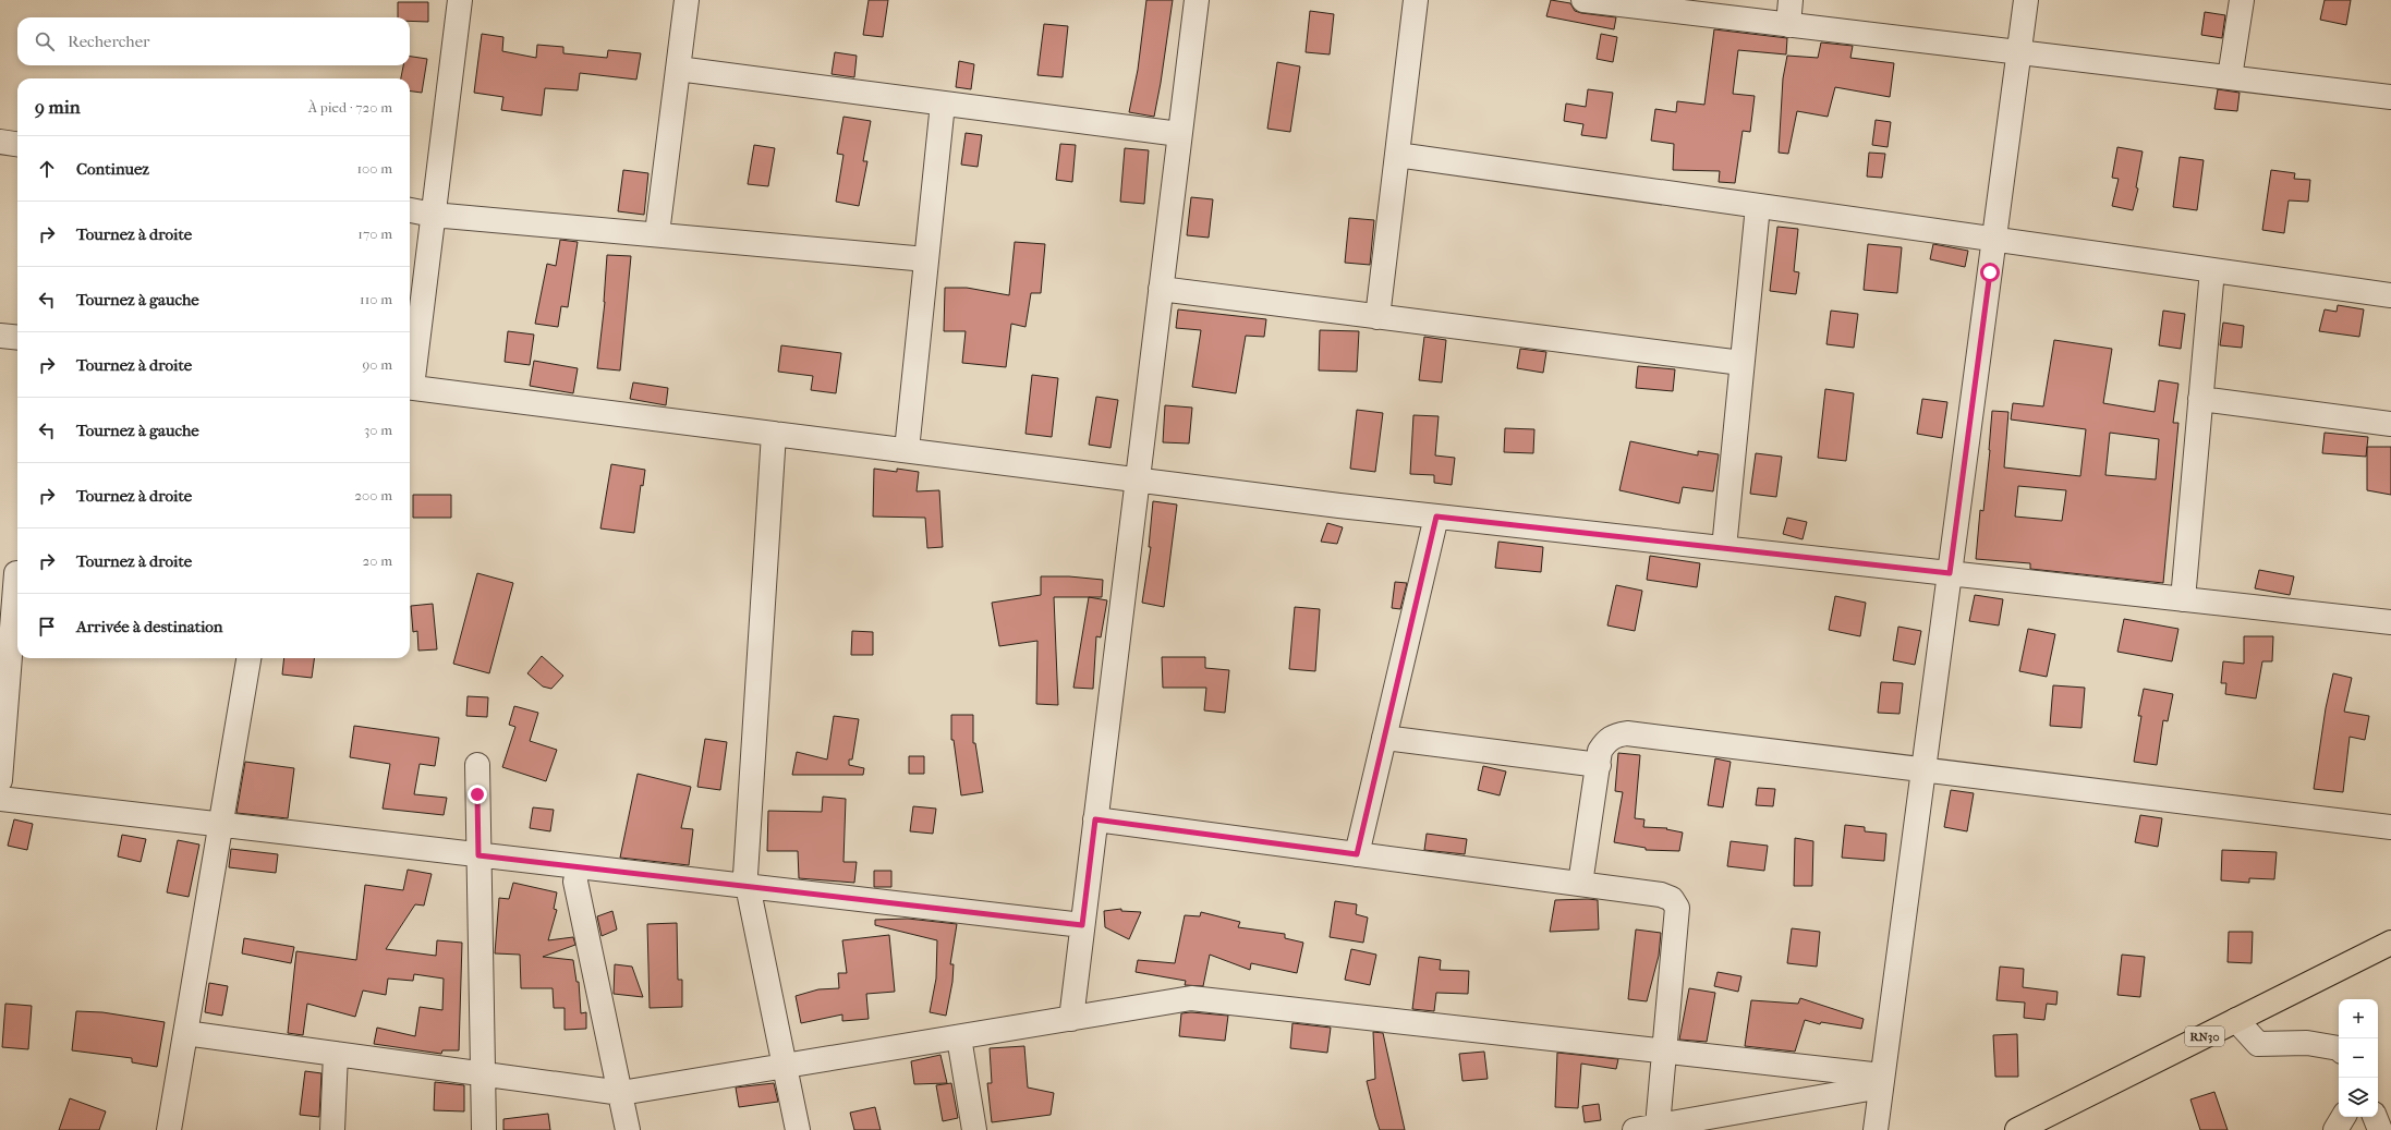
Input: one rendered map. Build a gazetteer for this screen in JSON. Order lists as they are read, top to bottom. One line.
{"streets":{"main road":["RN30"]},"page":{"search":"Rechercher","heading":["9 min","À pied · 720 m"],"list":[["Continuez","100 m"],["Tournez à droite","170 m"],["Tournez à gauche","110 m"],["Tournez à droite","90 m"],["Tournez à gauche","30 m"],["Tournez à droite","200 m"],["Tournez à droite","20 m"],"Arrivée à destination"],"map_buttons":["+","−"]}}
